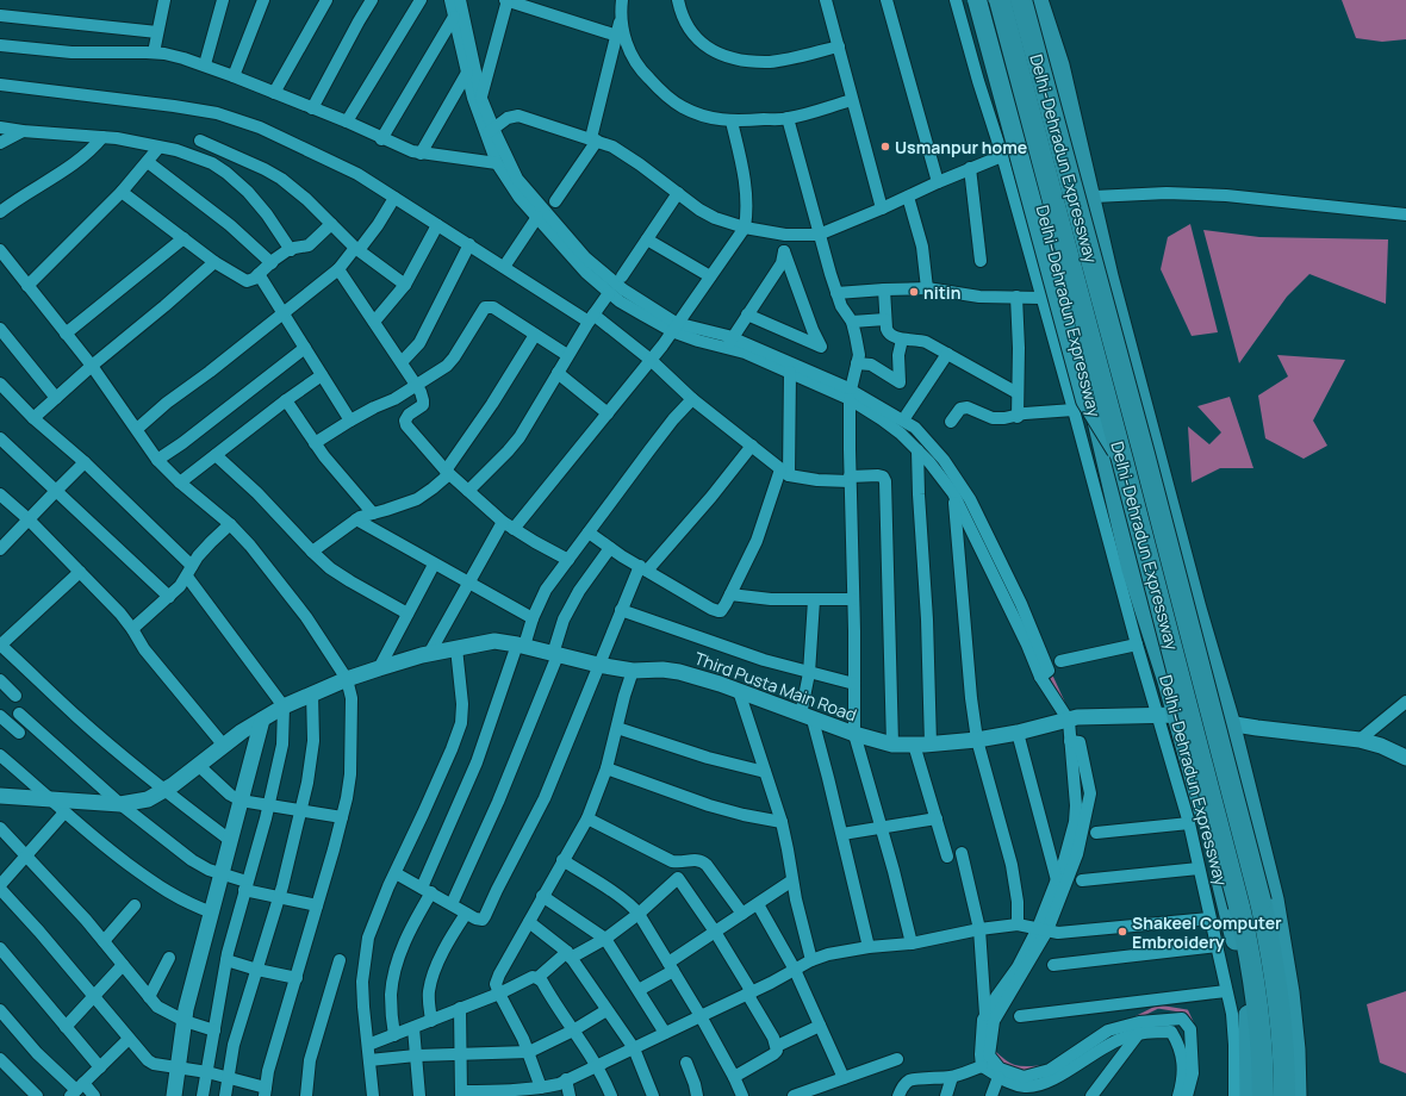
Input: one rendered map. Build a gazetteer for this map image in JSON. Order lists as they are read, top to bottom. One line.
{"streets":{"highway":["Delhi-Dehradun Expressway","Delhi–Dehradun Expressway"],"street":["Third Pusta Main Road"]},"crossings":[["Delhi–Dehradun Expressway","Third Pusta Main Road"]],"places":["Usmanpur home","nitin","Shakeel Computer Embroidery"]}
